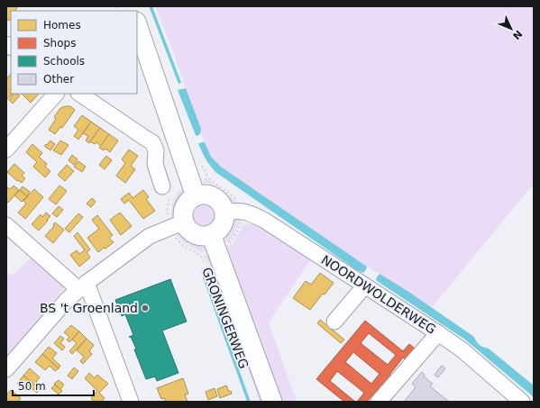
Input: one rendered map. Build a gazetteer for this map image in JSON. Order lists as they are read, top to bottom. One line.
{"streets":{"main road":["GRONINGERWEG"],"street":["NOORDWOLDERWEG"]},"places":["BS 't Groenland"],"legend":["Homes","Shops","Schools","Other"],"scale_bar":"50 m","north":"bottom right"}
